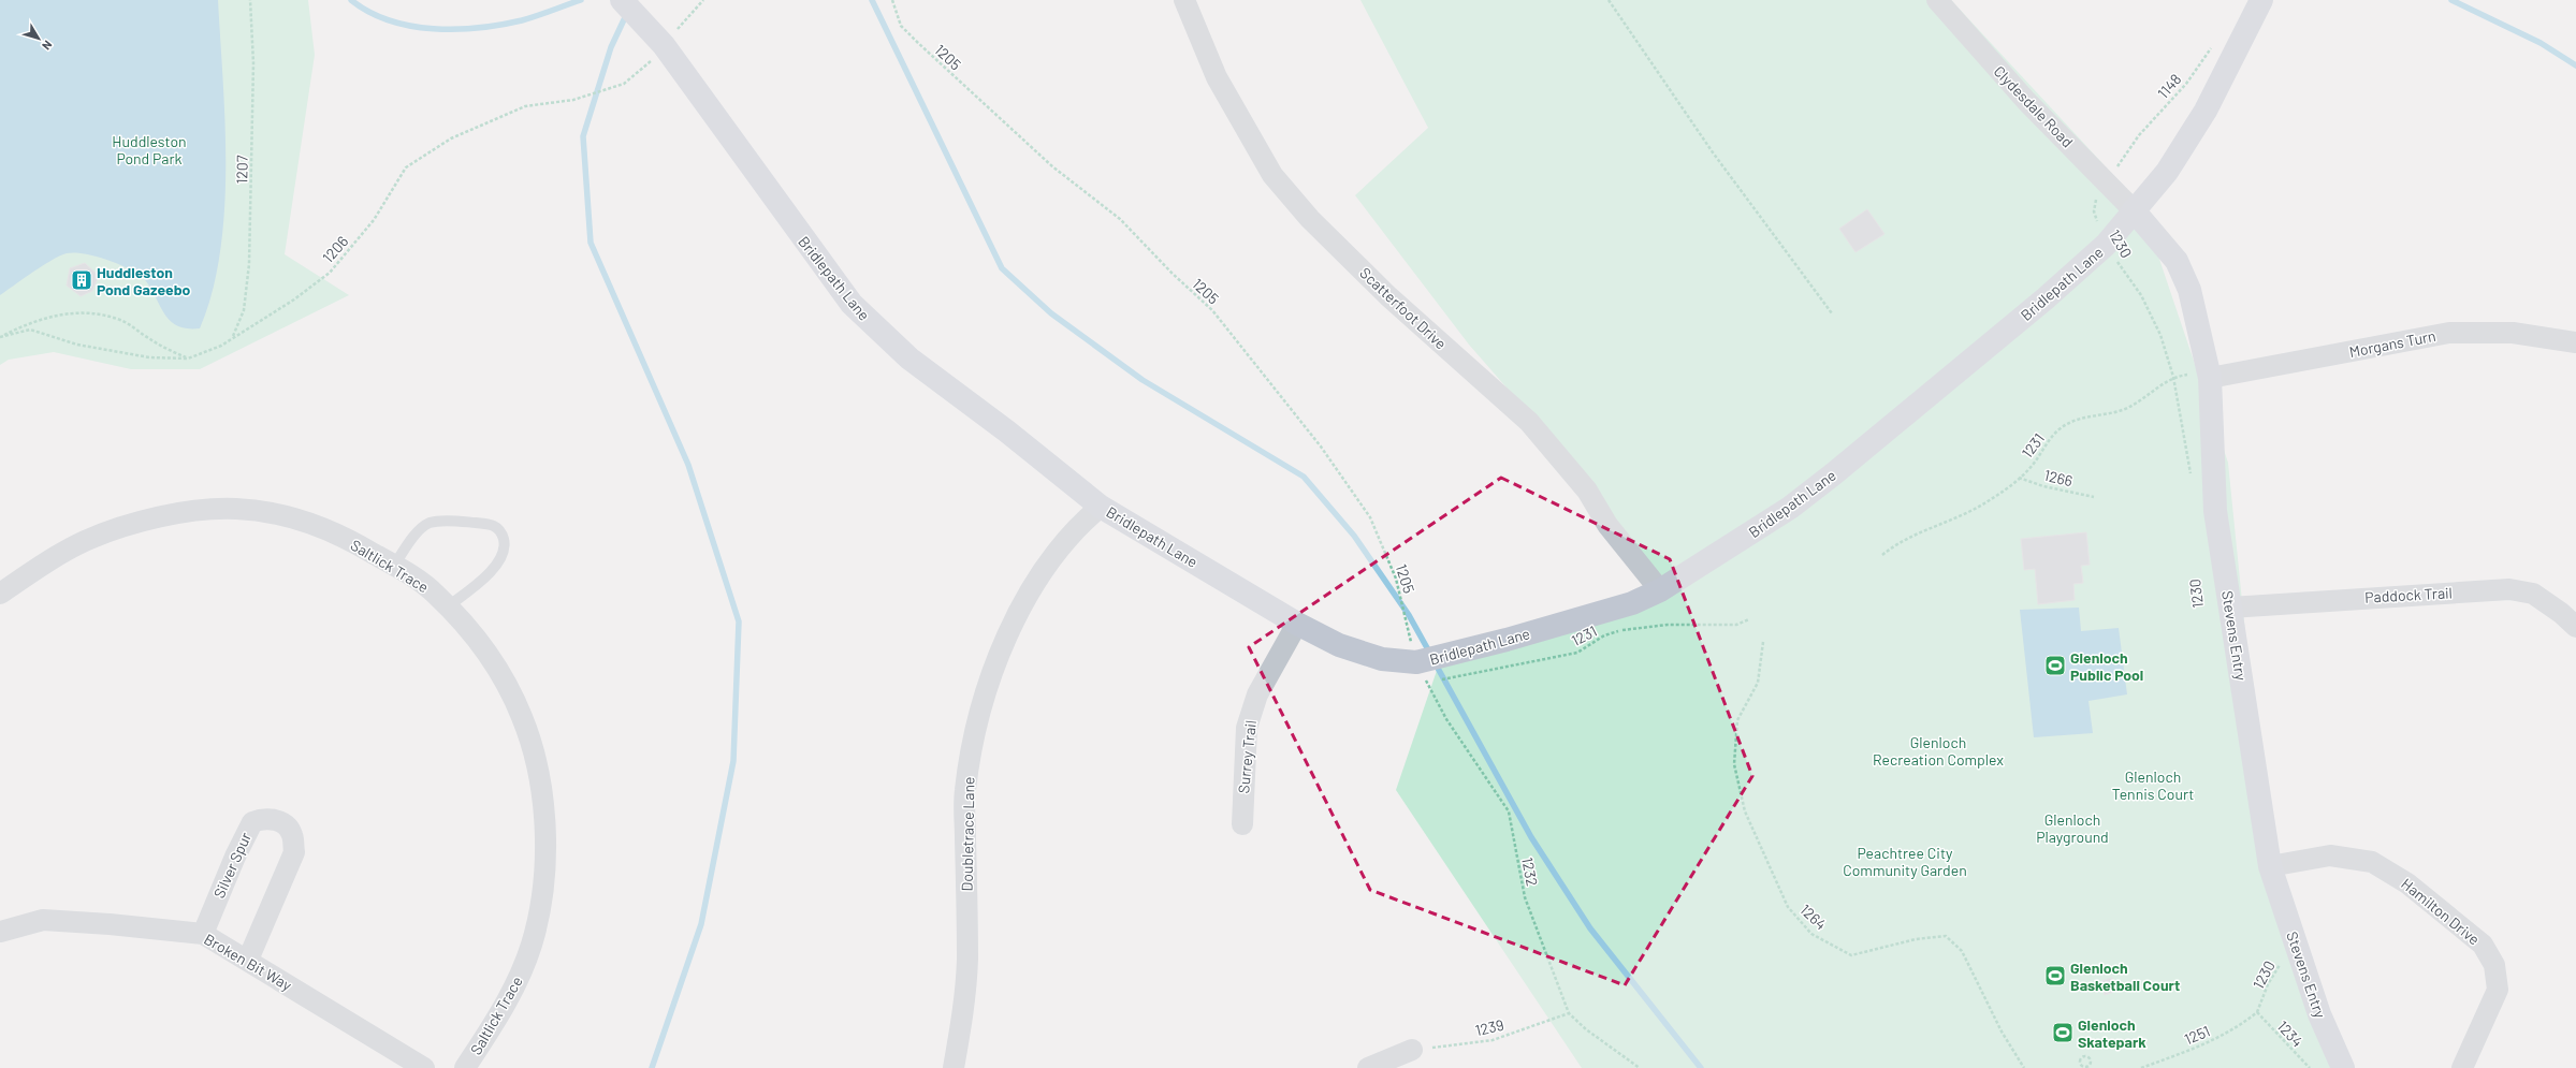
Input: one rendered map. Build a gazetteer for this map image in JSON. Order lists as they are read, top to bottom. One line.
{"streets":{"street":["Clydesdale Road","Bridlepath Lane","Scatterfoot Drive","Morgans Turn","Saltlick Trace","Paddock Trail","Stevens Entry","Surrey Trail","Doubletrace Lane","Silver Spur","Hamilton Drive","Broken Bit Way"],"path":["1205","1148","1207","1230","1206","1231","1266","1232","1264","1239","1234","1251"]},"crossings":[["1205","Bridlepath Lane"],["1205","1232"],["1148","Clydesdale Road"],["1148","1230"],["Clydesdale Road","1230"],["Clydesdale Road","Bridlepath Lane"],["Clydesdale Road","Stevens Entry"],["1207","1206"],["1230","Bridlepath Lane"],["1230","1231"],["1230","1234"],["1230","1251"],["Bridlepath Lane","Scatterfoot Drive"],["Bridlepath Lane","Stevens Entry"],["Bridlepath Lane","Surrey Trail"],["Bridlepath Lane","Doubletrace Lane"],["Bridlepath Lane","1232"],["Morgans Turn","1231"],["Morgans Turn","Stevens Entry"],["1231","1266"],["1231","Stevens Entry"],["1231","1232"],["Paddock Trail","Stevens Entry"],["Stevens Entry","Hamilton Drive"],["Silver Spur","Broken Bit Way"],["1232","1239"],["1234","1251"]],"parks":["Huddleston Pond Park","Glenloch Recreation Complex","Glenloch Tennis Court","Glenloch Playground","Peachtree City Community Garden"],"places":{"building":["Huddleston Pond Gazeebo"],"sports":["Glenloch Public Pool","Glenloch Basketball Court","Glenloch Skatepark"]},"north":"bottom right"}
